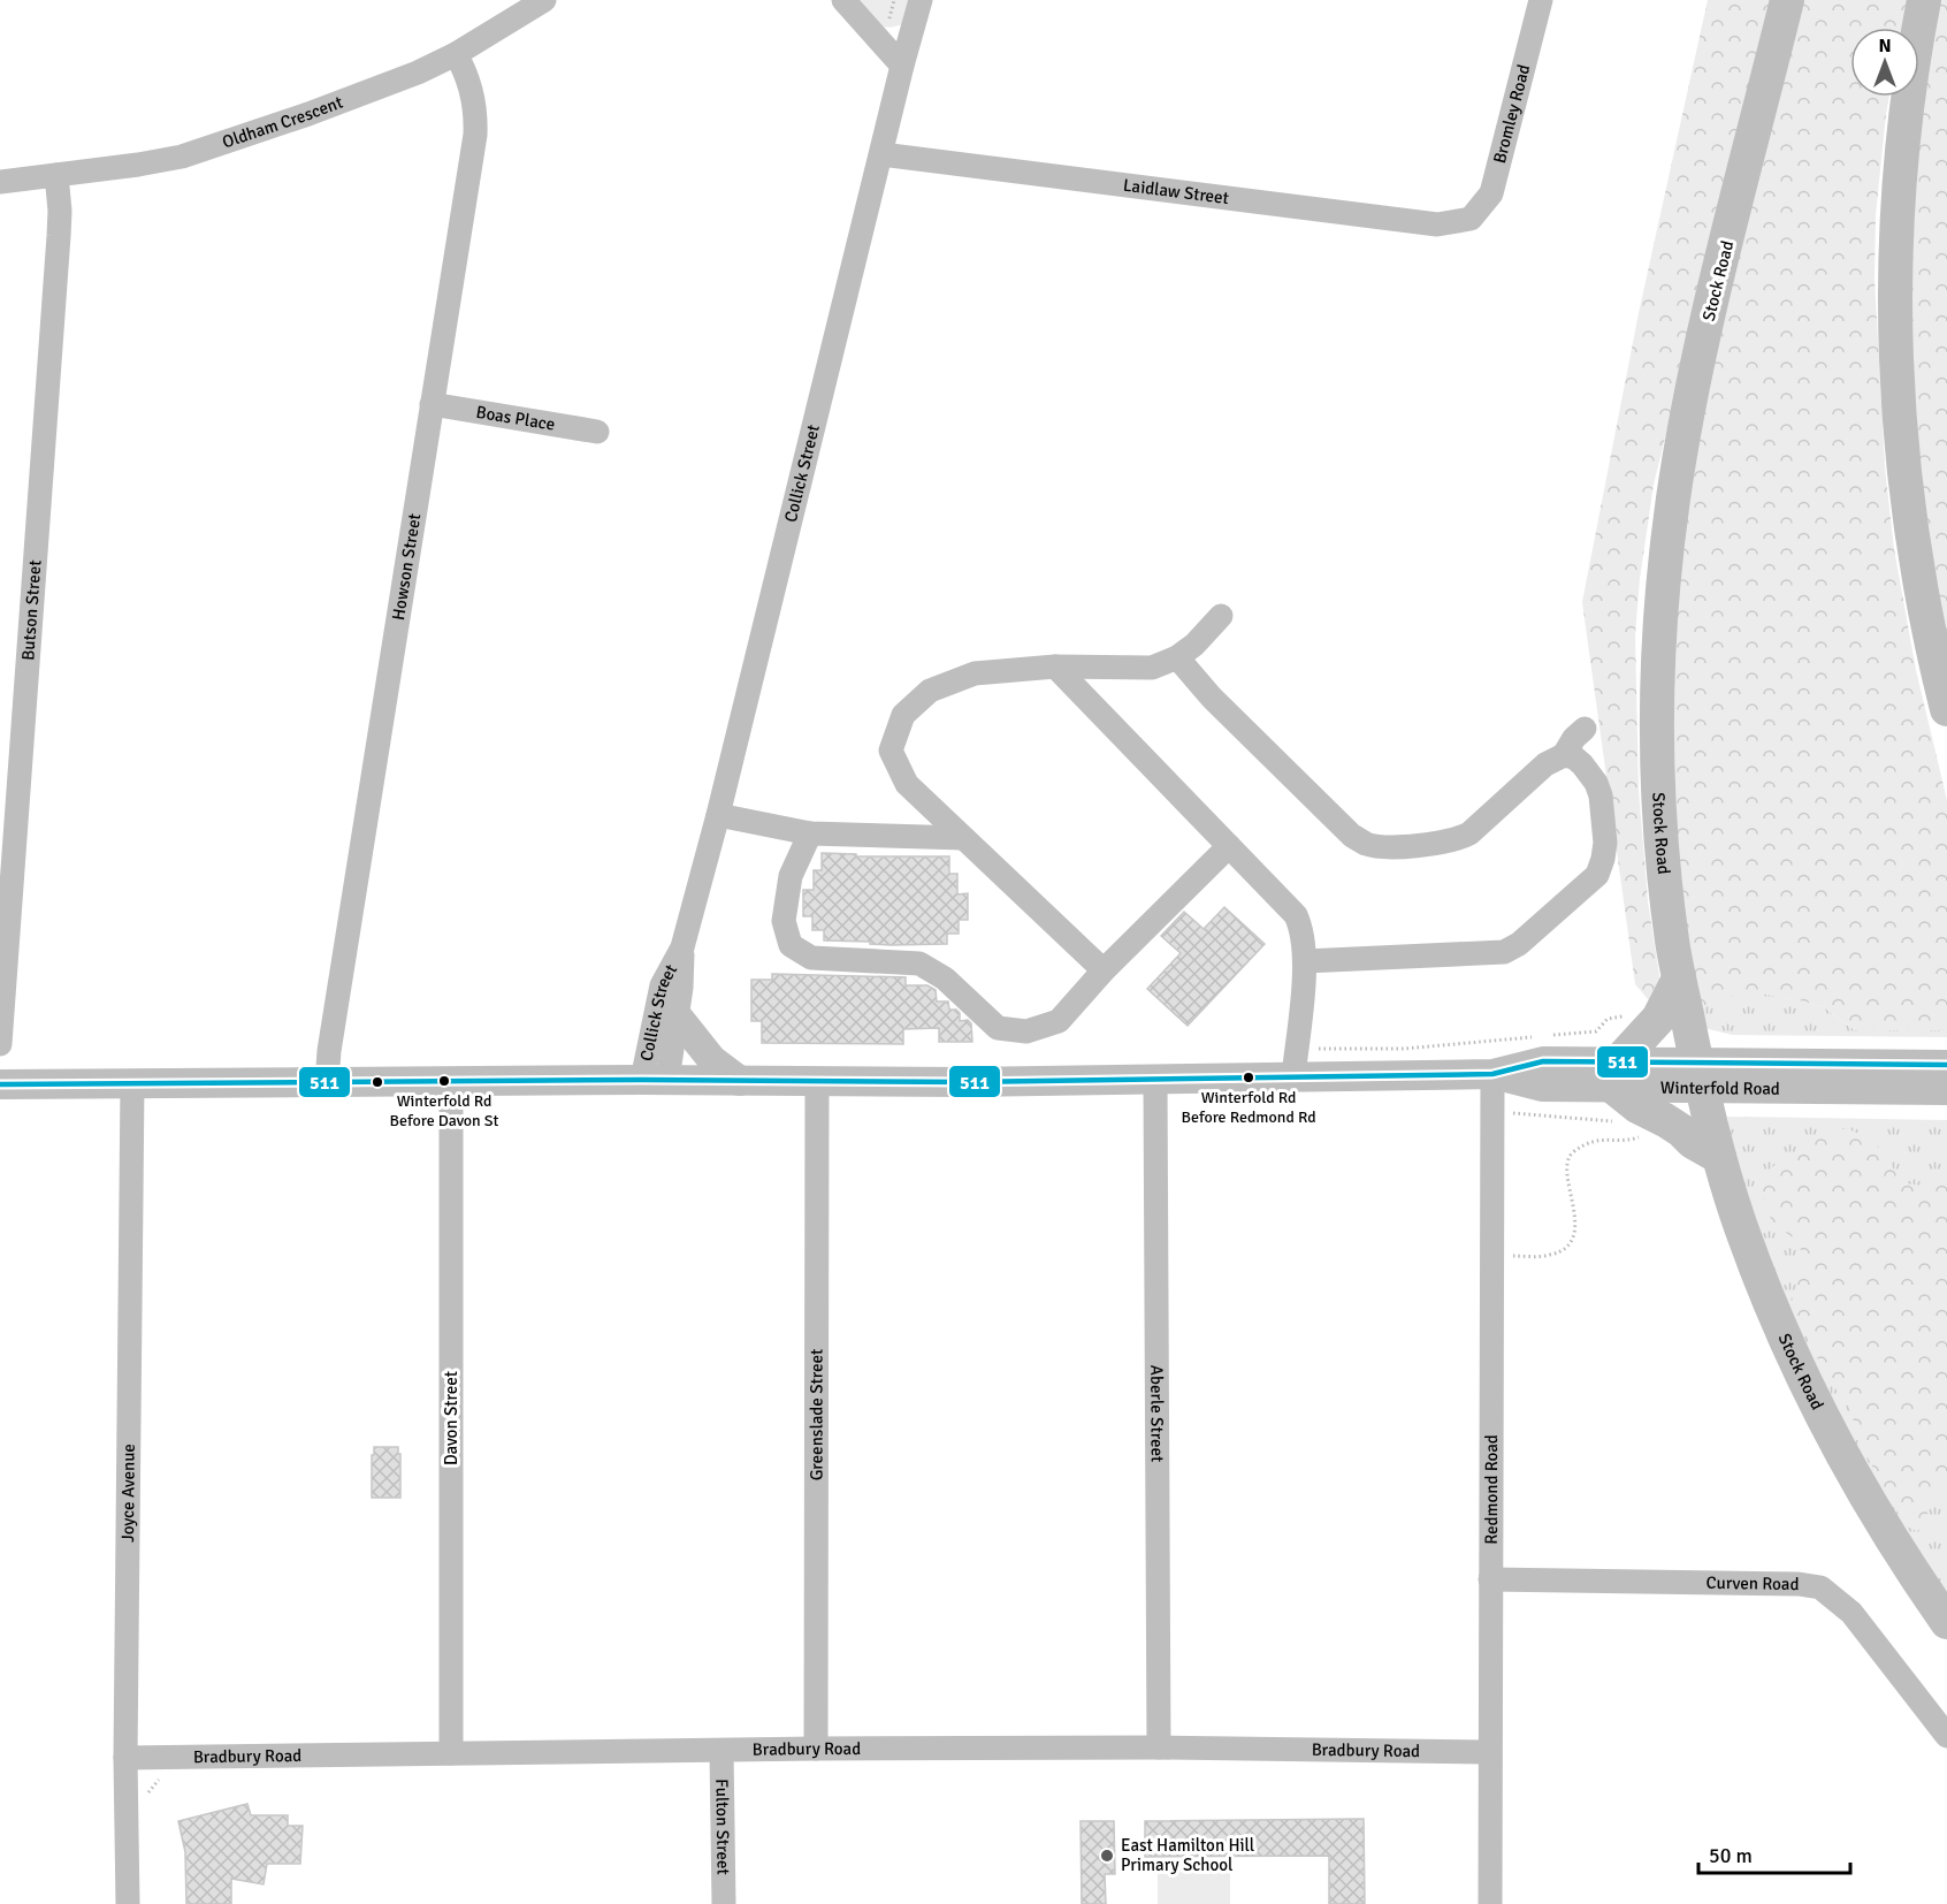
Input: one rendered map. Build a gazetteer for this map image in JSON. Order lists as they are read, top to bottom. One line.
{"streets":{"highway":["Stock Road"],"main road":["Winterfold Road"],"street":["Bromley Road","Oldham Crescent","Laidlaw Street","Boas Place","Collick Street","Howson Street","Butson Street","Aberle Street","Greenslade Street","Davon Street","Redmond Road","Joyce Avenue","Curven Road","Bradbury Road","Fulton Street"]},"crossings":[["Bromley Road","Laidlaw Street"],["Oldham Crescent","Howson Street"],["Oldham Crescent","Butson Street"],["Laidlaw Street","Collick Street"],["Stock Road","Winterfold Road"],["Boas Place","Howson Street"],["Collick Street","Winterfold Road"],["Howson Street","Winterfold Road"],["Winterfold Road","Aberle Street"],["Winterfold Road","Greenslade Street"],["Winterfold Road","Davon Street"],["Winterfold Road","Redmond Road"],["Winterfold Road","Joyce Avenue"],["Aberle Street","Bradbury Road"],["Greenslade Street","Bradbury Road"],["Davon Street","Bradbury Road"],["Redmond Road","Curven Road"],["Redmond Road","Bradbury Road"],["Joyce Avenue","Bradbury Road"],["Bradbury Road","Fulton Street"]],"places":["Winterfold Rd Before Redmond Rd","Winterfold Rd Before Davon St","East Hamilton Hill Primary School"],"lines":["transit line 511"],"scale_bar":"50 m","north":"top"}
